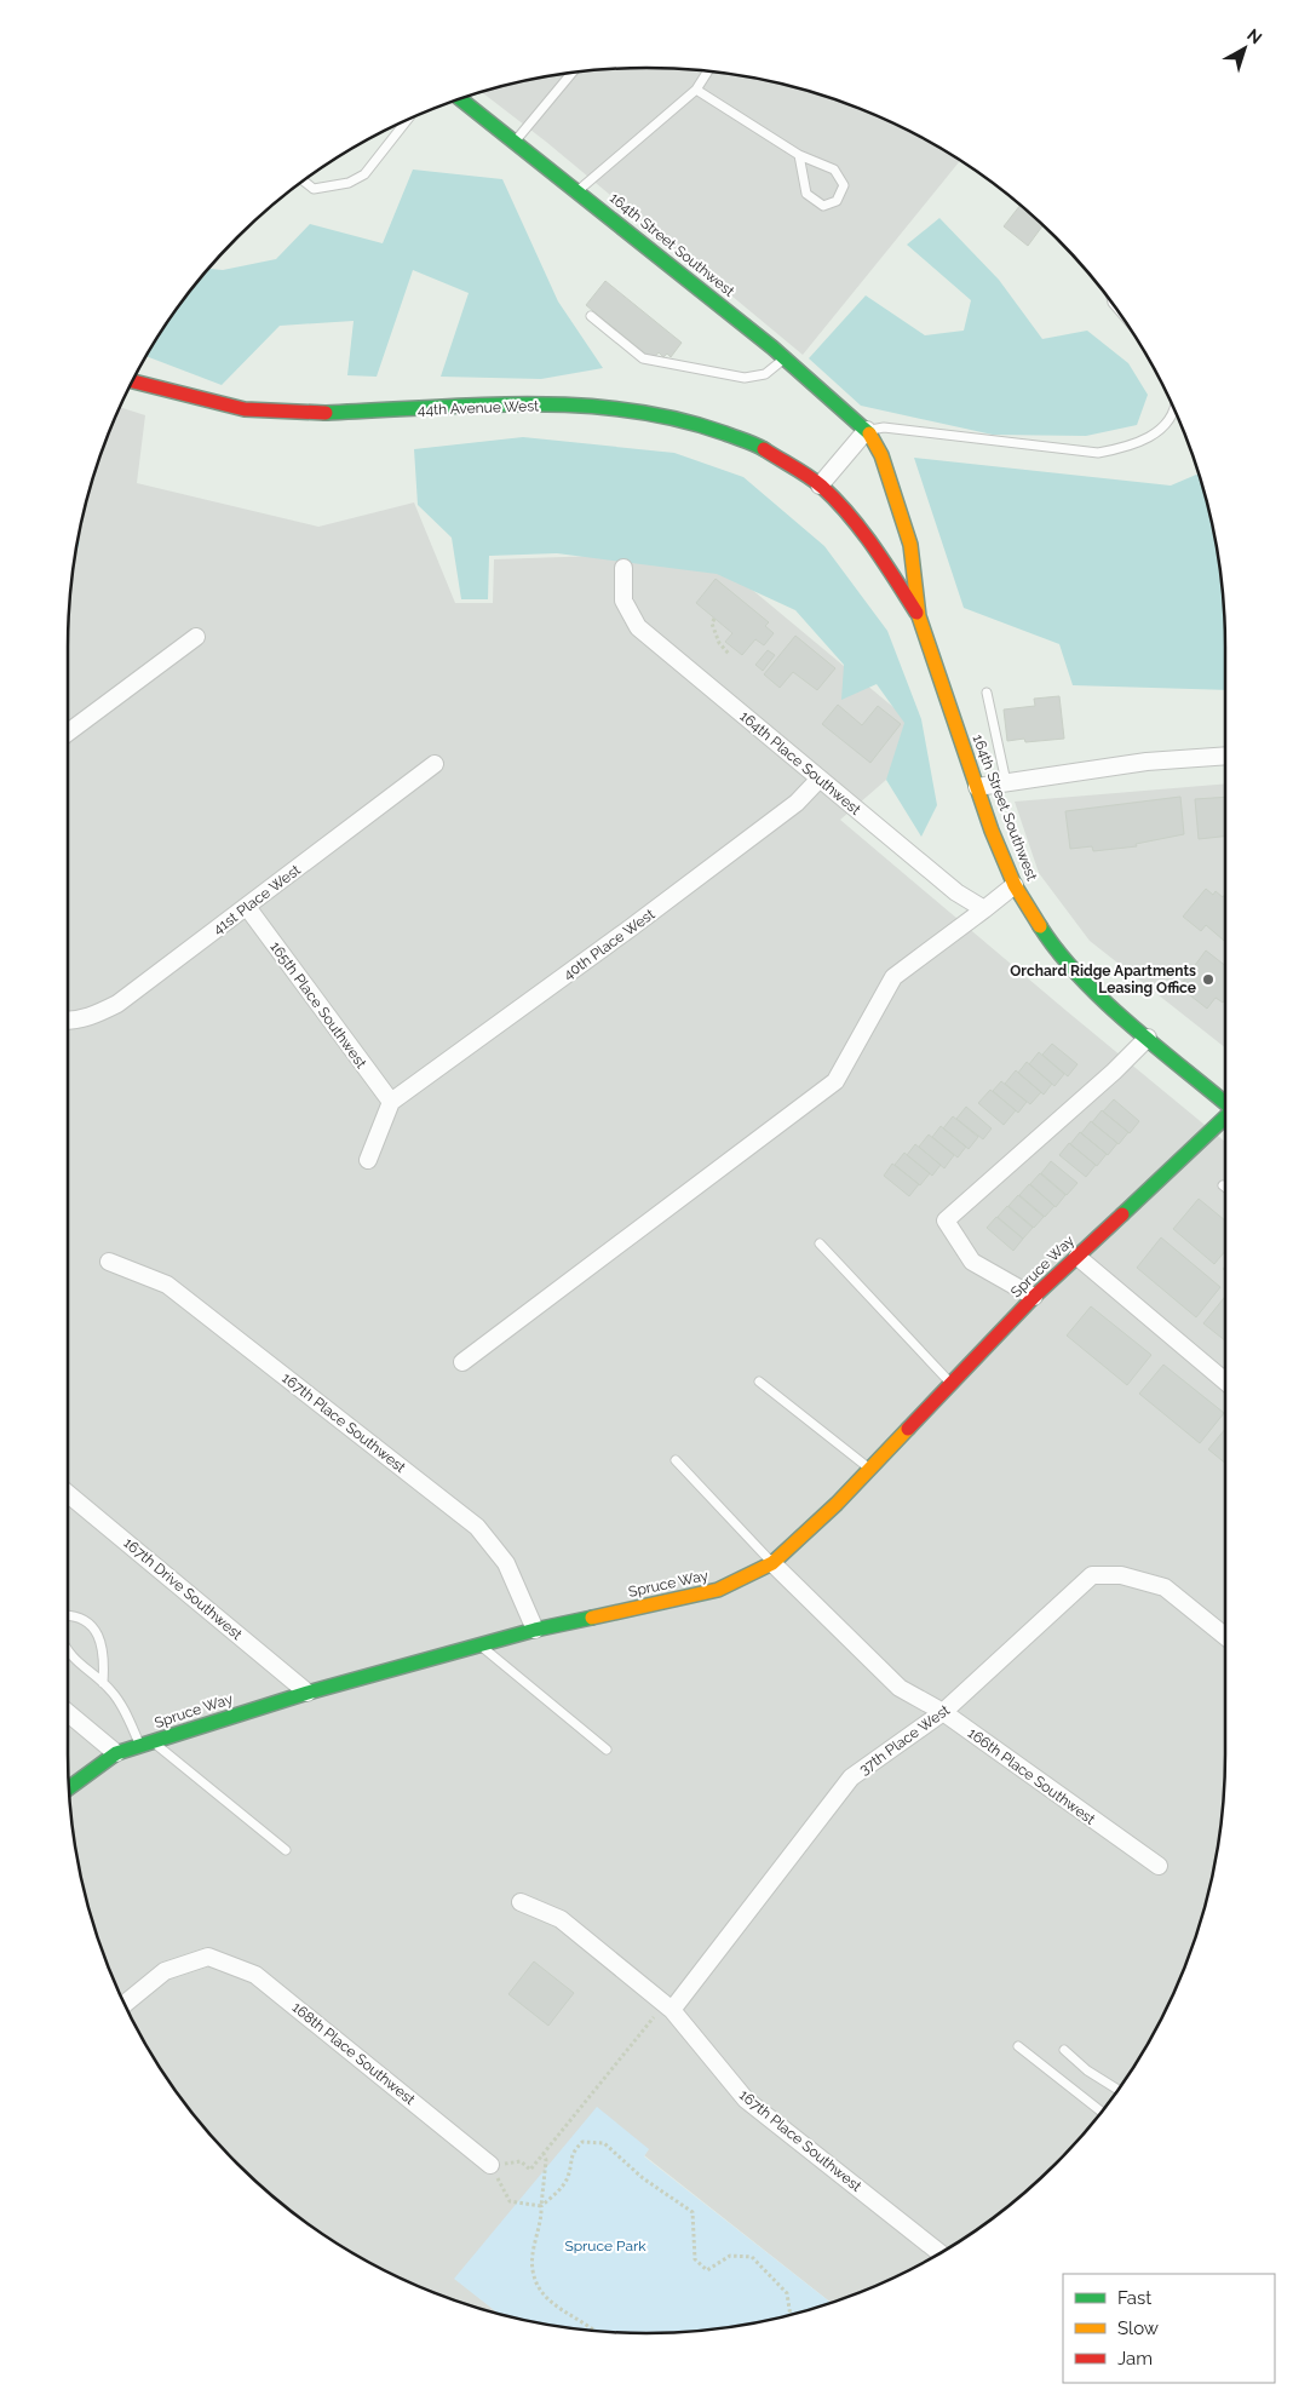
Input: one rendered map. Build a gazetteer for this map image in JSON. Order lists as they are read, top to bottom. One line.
{"streets":{"street":["164th Street Southwest","44th Avenue West","164th Place Southwest","41st Place West","40th Place West","165th Place Southwest","Spruce Way","167th Place Southwest","167th Drive Southwest","37th Place West","166th Place Southwest","168th Place Southwest"]},"crossings":[["164th Street Southwest","44th Avenue West"],["164th Place Southwest","40th Place West"],["41st Place West","165th Place Southwest"],["40th Place West","165th Place Southwest"],["Spruce Way","167th Place Southwest"],["Spruce Way","167th Drive Southwest"],["Spruce Way","166th Place Southwest"],["167th Place Southwest","37th Place West"],["37th Place West","166th Place Southwest"]],"parks":["Spruce Park"],"places":["Orchard Ridge Apartments Leasing Office"],"legend":["Fast","Slow","Jam"],"north":"top right"}
